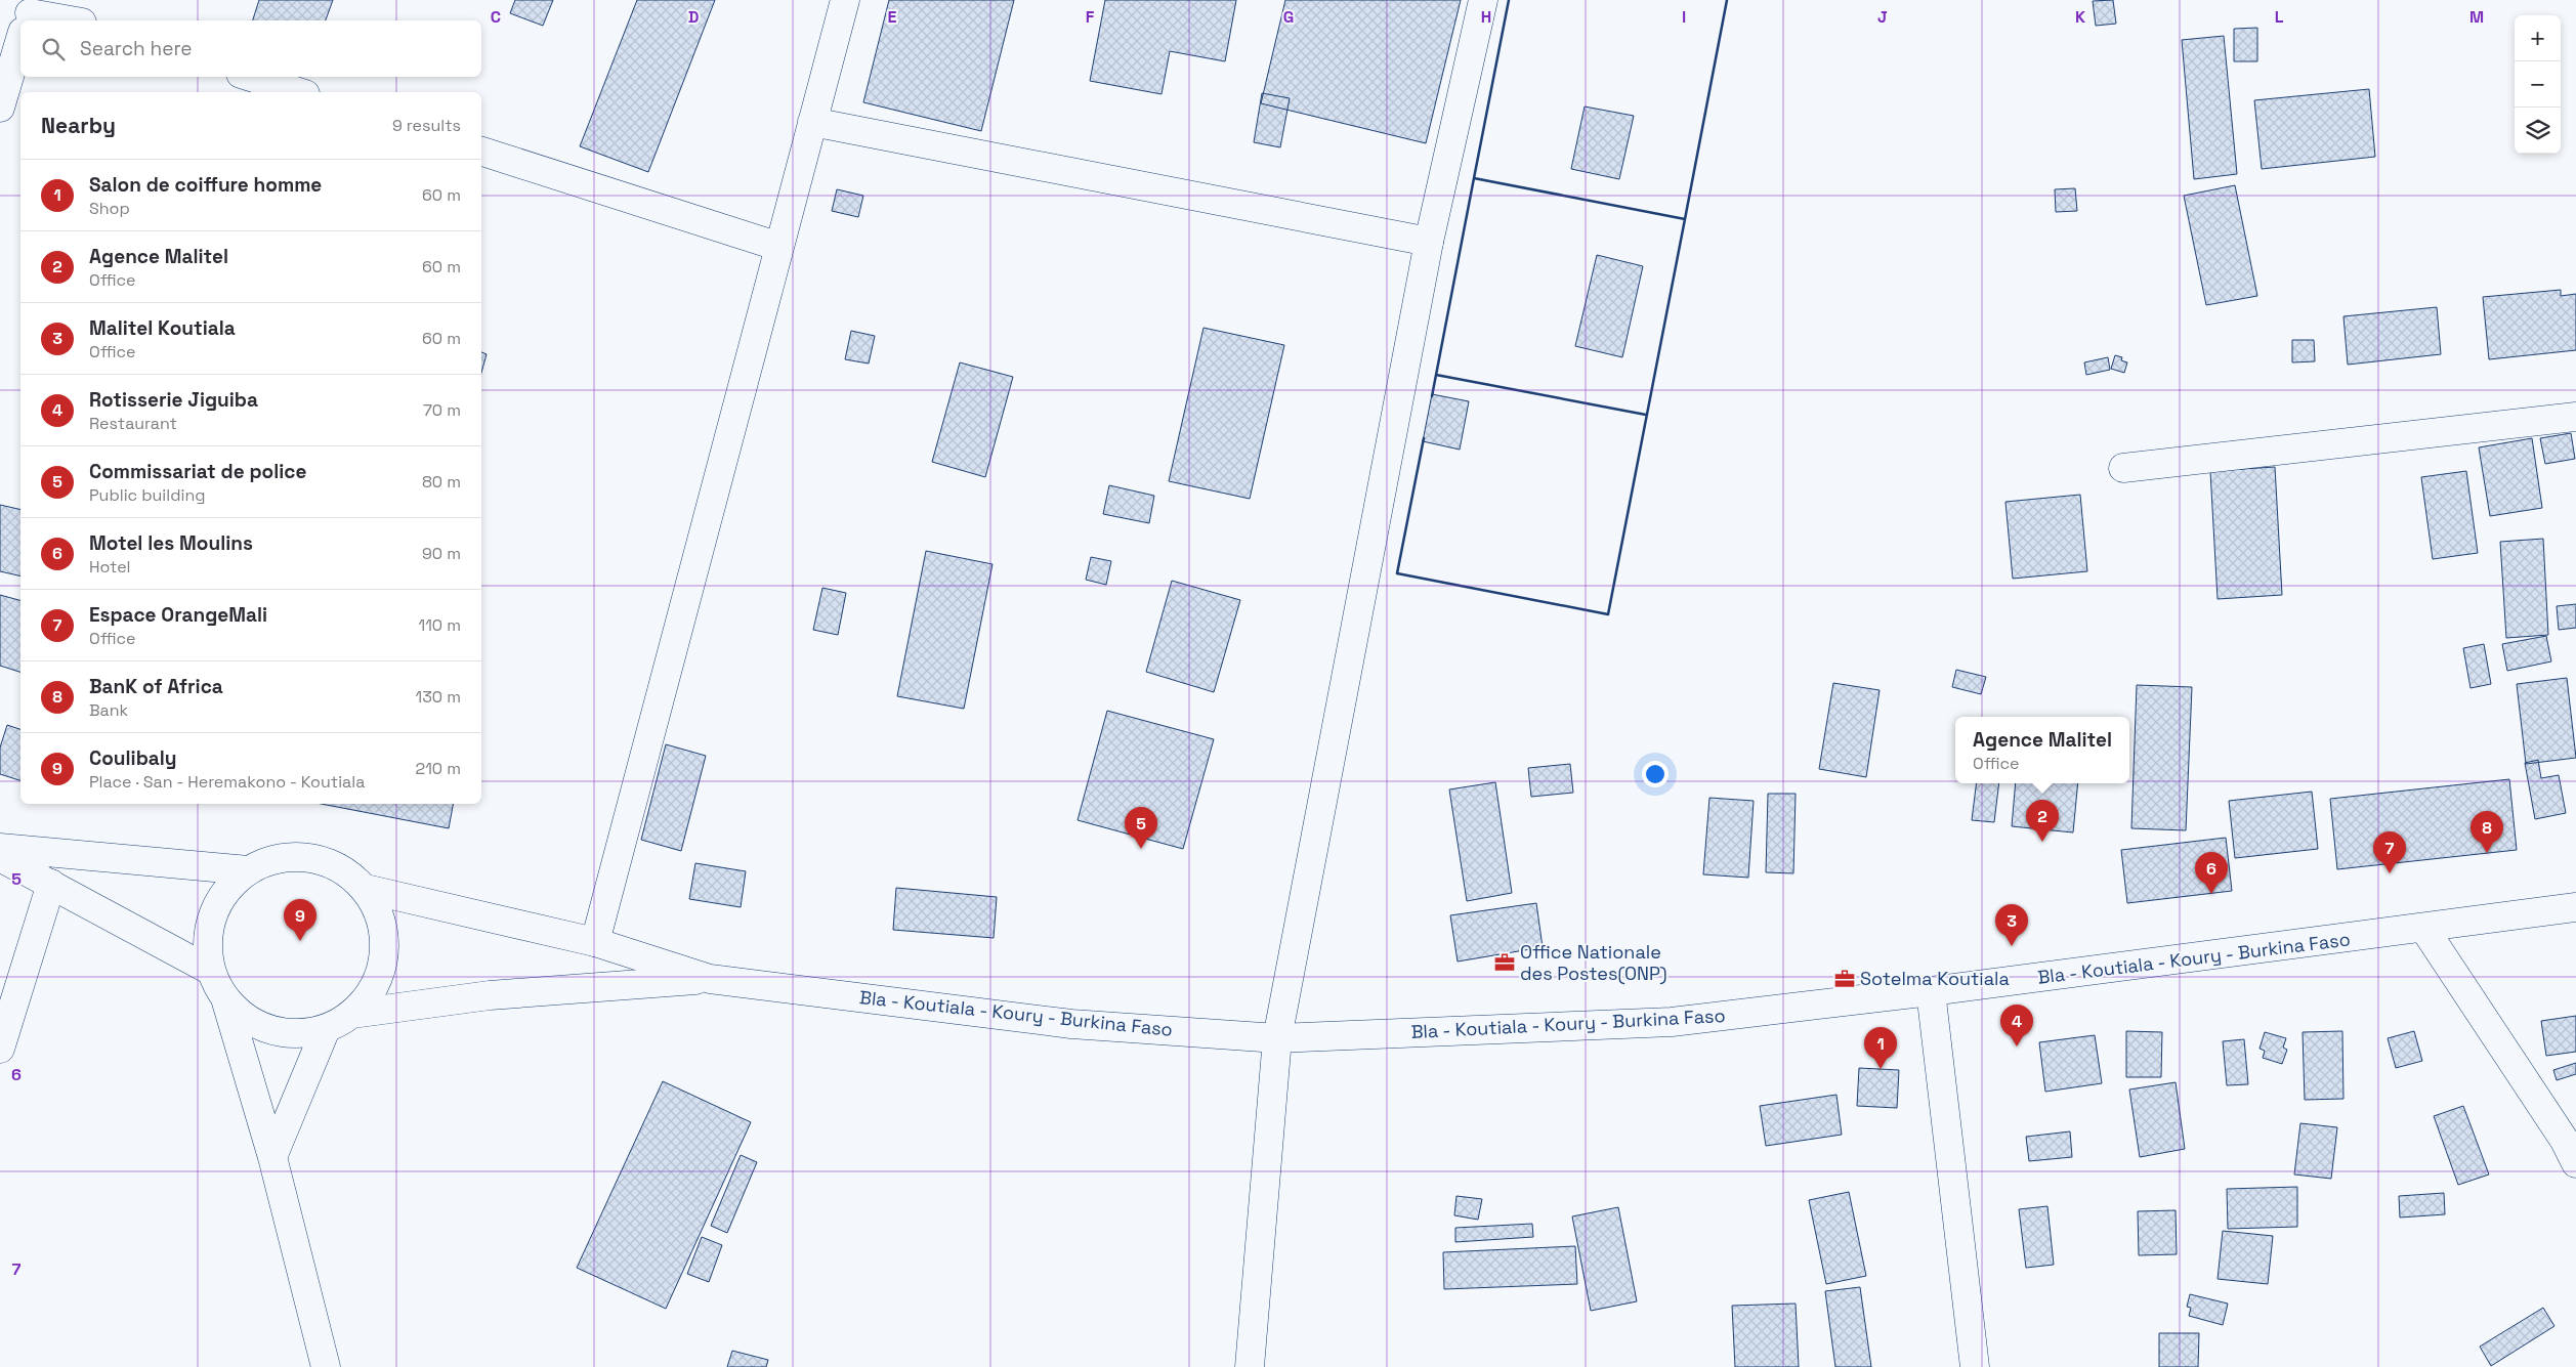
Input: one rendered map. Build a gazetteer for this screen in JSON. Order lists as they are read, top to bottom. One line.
{"streets":{"main road":["Bla - Koutiala - Koury - Burkina Faso"]},"places":{"office":["Office Nationale des Postes(ONP)","Sotelma Koutiala"]},"page":{"map_buttons":["+","−"],"search":"Search here","heading":["Nearby","9 results"],"list":[{"mark":"1","name":"Salon de coiffure homme","note":"Shop","value":"60 m"},{"mark":"2","name":"Agence Malitel","note":"Office","value":"60 m"},{"mark":"3","name":"Malitel Koutiala","note":"Office","value":"60 m"},{"mark":"4","name":"Rotisserie Jiguiba","note":"Restaurant","value":"70 m"},{"mark":"5","name":"Commissariat de police","note":"Public building","value":"80 m"},{"mark":"6","name":"Motel les Moulins","note":"Hotel","value":"90 m"},{"mark":"7","name":"Espace OrangeMali","note":"Office","value":"110 m"},{"mark":"8","name":"BanK of Africa","note":"Bank","value":"130 m"},{"mark":"9","name":"Coulibaly","note":"Place · San - Heremakono - Koutiala","value":"210 m"}],"popup":["Agence Malitel","Office"],"pins":["2","5","8","7","6","9","3","4","1"]},"grid":{"columns":["C","D","E","F","G","H","I","J","K","L","M"],"rows":["5","6","7"]}}
